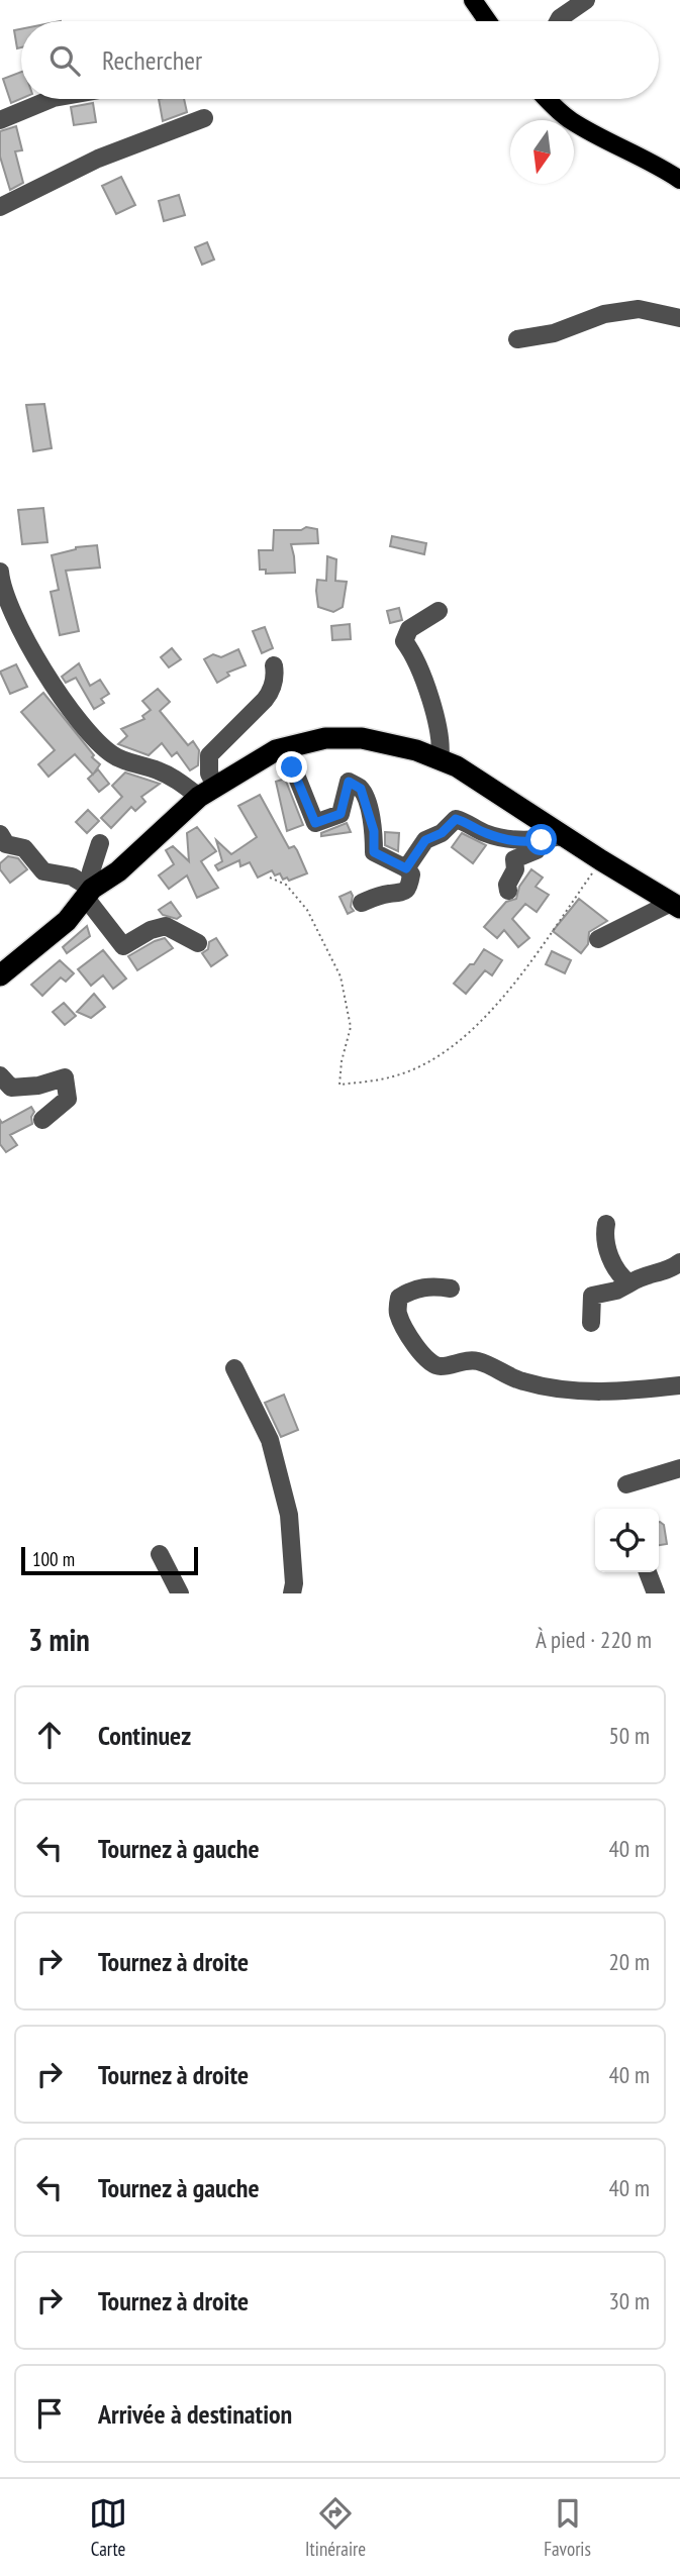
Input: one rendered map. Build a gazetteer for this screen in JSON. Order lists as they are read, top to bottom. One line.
{"scale_bar":"100 m","north":"bottom","page":{"search":"Rechercher","scale":"100 m","heading":["3 min","À pied · 220 m"],"list":[["Continuez","50 m"],["Tournez à gauche","40 m"],["Tournez à droite","20 m"],["Tournez à droite","40 m"],["Tournez à gauche","40 m"],["Tournez à droite","30 m"],"Arrivée à destination"],"nav":["Carte","Itinéraire","Favoris"]}}
